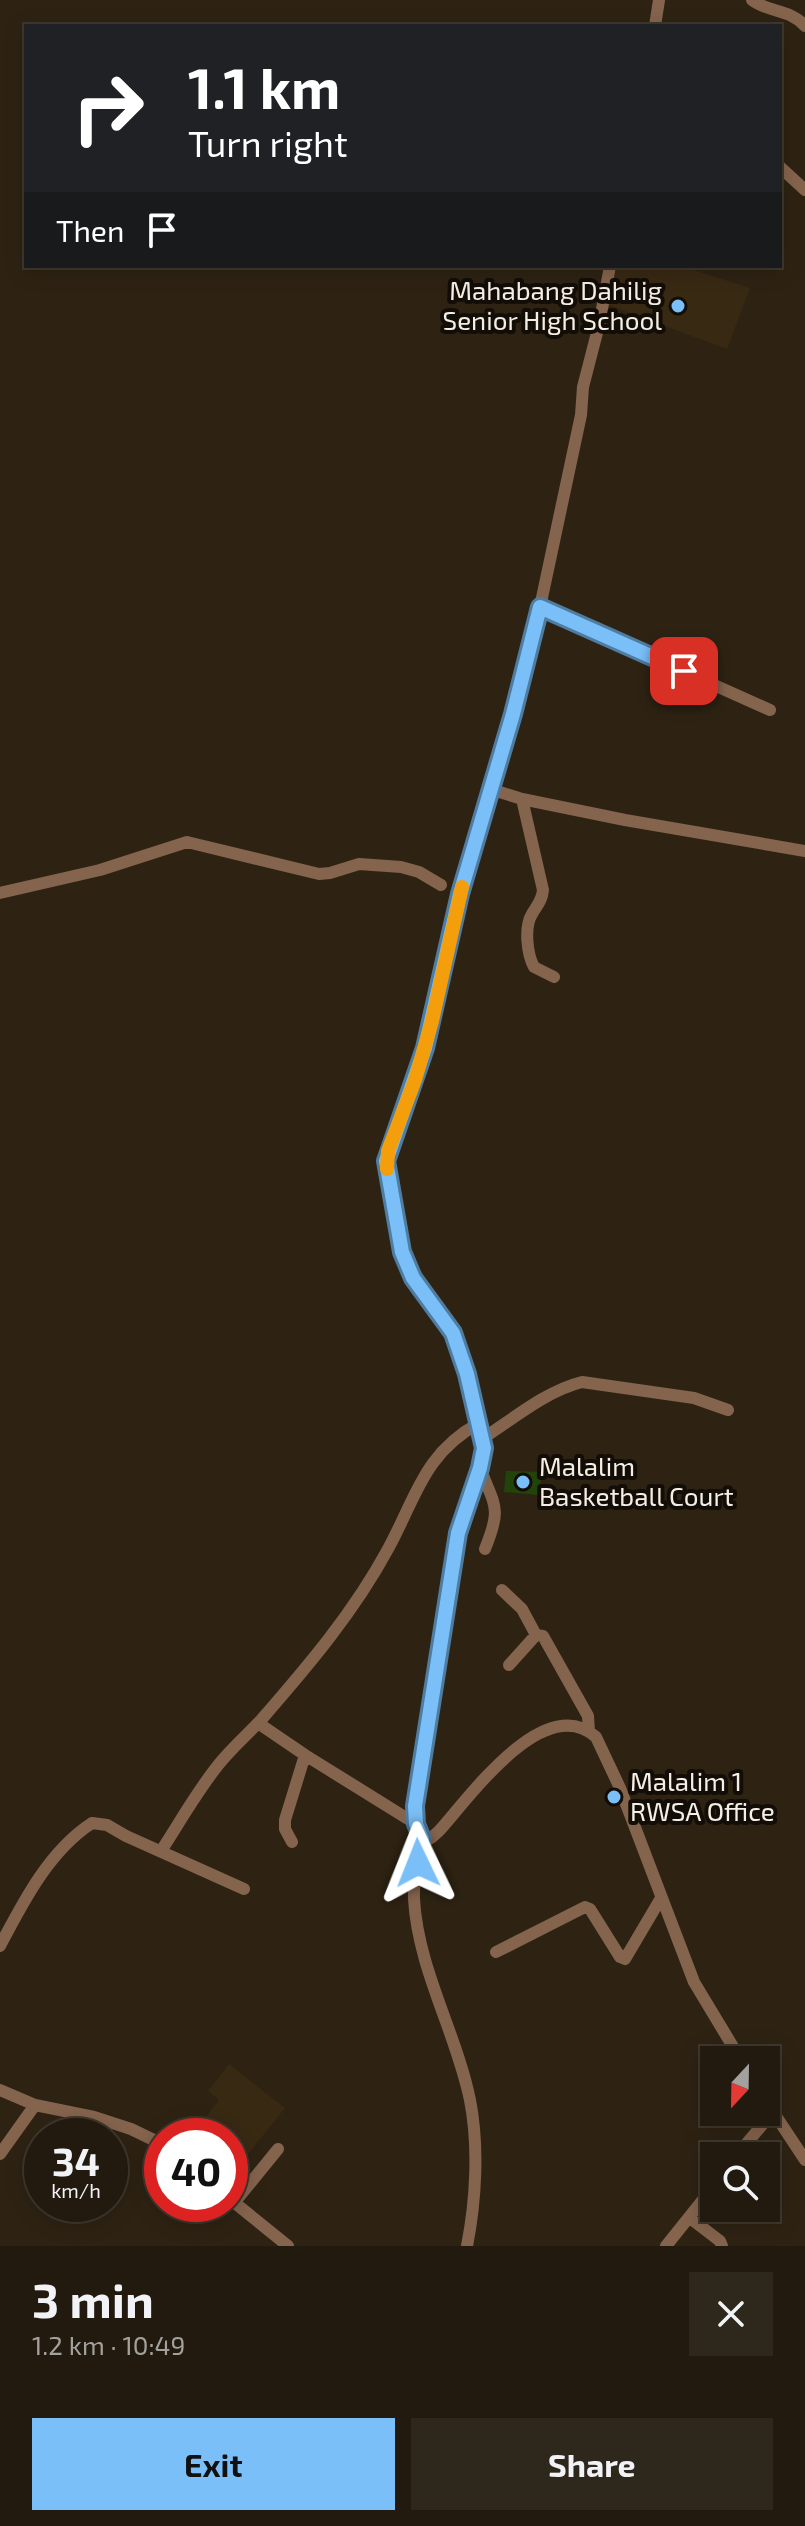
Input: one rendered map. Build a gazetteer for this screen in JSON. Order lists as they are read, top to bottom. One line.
{"places":["Mahabang Dahilig Senior High School","Malalim Basketball Court","Malalim 1 RWSA Office"],"north":"bottom","page":{"turn":["1.1 km","Turn right"],"then":"Then","speed":"34 km/h","limit":"40","heading":["3 min","1.2 km · 10:49"],"buttons":["Exit","Share"]}}
